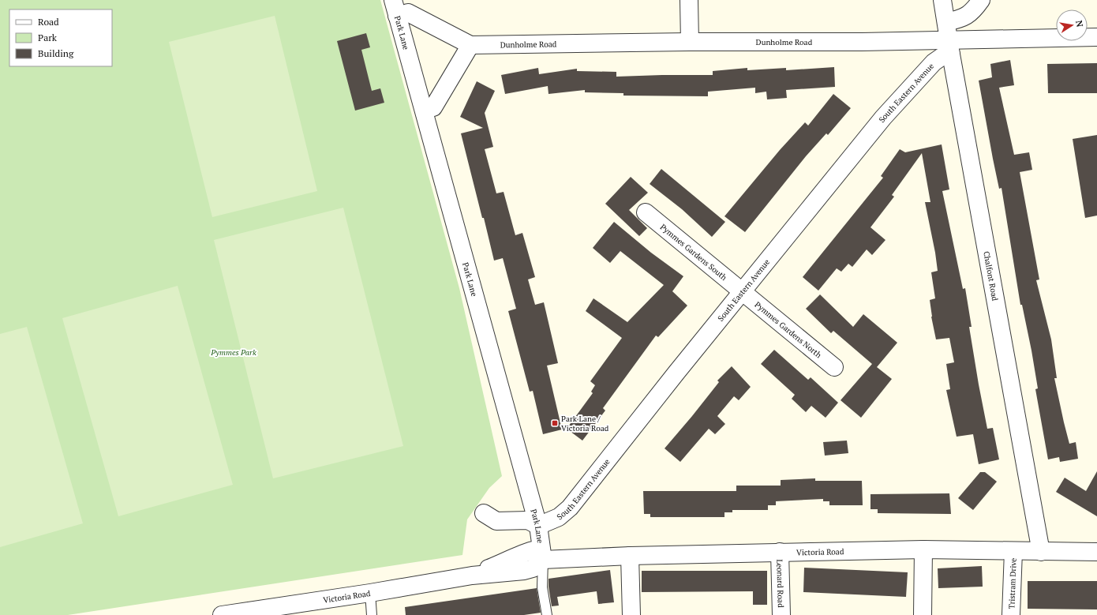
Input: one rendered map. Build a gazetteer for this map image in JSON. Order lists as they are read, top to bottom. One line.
{"streets":{"street":["Park Lane","Dunholme Road","South Eastern Avenue","Pymmes Gardens South","Chalfont Road","Pymmes Gardens North","Victoria Road","Leonard Road","Tristram Drive"]},"crossings":[["Park Lane","Dunholme Road"],["Park Lane","South Eastern Avenue"],["Park Lane","Victoria Road"],["Dunholme Road","South Eastern Avenue"],["Dunholme Road","Chalfont Road"],["South Eastern Avenue","Pymmes Gardens South"],["South Eastern Avenue","Chalfont Road"],["South Eastern Avenue","Pymmes Gardens North"],["Pymmes Gardens South","Pymmes Gardens North"],["Chalfont Road","Victoria Road"],["Victoria Road","Leonard Road"],["Victoria Road","Tristram Drive"]],"parks":["Pymmes Park"],"places":{"transit":["Park Lane / Victoria Road"]},"legend":["Road","Park","Building"],"north":"right"}
